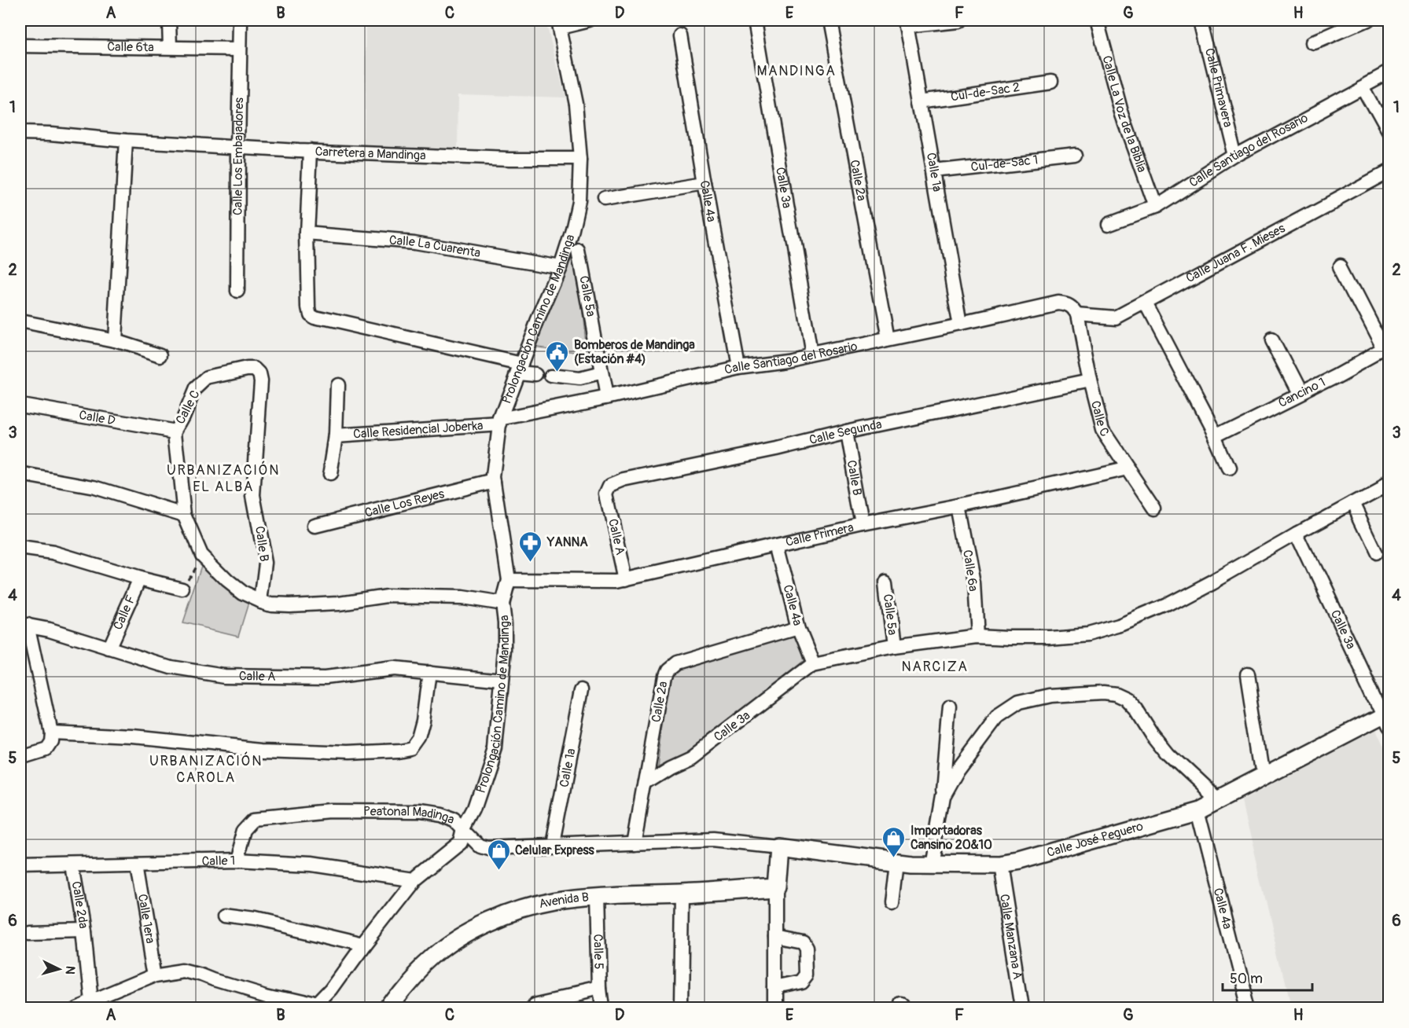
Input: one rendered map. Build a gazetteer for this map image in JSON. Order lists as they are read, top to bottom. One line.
{"streets":{"main road":["Calle José Peguero","Avenida B"],"street":["Calle 6ta","Calle Primavera","Cul-de-Sac 2","Calle La Voz de la Biblia","Calle Santiago del Rosario","Carretera a Mandinga","Calle Los Embajadores","Cul-de-Sac 1","Calle 1a","Calle 2a","Calle 3a","Calle 4a","Calle La Cuarenta","Calle Juana F. Mieses","Calle 5a","Prolongación Camino de Mandinga","Cancino 1","Calle C","Calle D","Calle Residencial Joberka","Calle Segunda","Calle B","Calle Los Reyes","Calle Primera","Calle A","Calle 6ª","Calle 4ª","Calle F","Calle 5ª","Calle 2ª","Calle 3ª","Calle 1ª","Peatonal Madinga","Calle 1","Calle 2da","Calle 1era","Calle Manzana A","Calle 5"]},"crossings":[["Calle 6ta","Calle Los Embajadores"],["Calle Primavera","Calle Santiago del Rosario"],["Cul-de-Sac 2","Calle 1a"],["Calle La Voz de la Biblia","Calle Santiago del Rosario"],["Calle Santiago del Rosario","Calle 1a"],["Calle Santiago del Rosario","Calle 2a"],["Calle Santiago del Rosario","Calle 3a"],["Calle Santiago del Rosario","Calle 4a"],["Calle Santiago del Rosario","Calle Juana F. Mieses"],["Calle Santiago del Rosario","Calle 5a"],["Calle Santiago del Rosario","Prolongación Camino de Mandinga"],["Calle Santiago del Rosario","Calle C"],["Calle Santiago del Rosario","Calle Residencial Joberka"],["Carretera a Mandinga","Calle Los Embajadores"],["Carretera a Mandinga","Prolongación Camino de Mandinga"],["Cul-de-Sac 1","Calle 1a"],["Calle 3a","Calle José Peguero"],["Calle 4a","Calle José Peguero"],["Calle La Cuarenta","Prolongación Camino de Mandinga"],["Calle Juana F. Mieses","Calle C"],["Prolongación Camino de Mandinga","Calle Residencial Joberka"],["Prolongación Camino de Mandinga","Calle Los Reyes"],["Prolongación Camino de Mandinga","Calle Primera"],["Prolongación Camino de Mandinga","Calle A"],["Prolongación Camino de Mandinga","Peatonal Madinga"],["Prolongación Camino de Mandinga","Calle 1"],["Calle C","Calle D"],["Calle C","Calle Segunda"],["Calle C","Calle B"],["Calle C","Calle Primera"],["Calle Segunda","Calle B"],["Calle Segunda","Calle A"],["Calle B","Calle Primera"],["Calle Primera","Calle A"],["Calle Primera","Calle 6ª"],["Calle Primera","Calle 4ª"],["Calle A","Calle F"],["Calle 4ª","Calle 2ª"],["Calle 4ª","Calle 3ª"],["Calle 2ª","Calle 3ª"],["Calle 2ª","Peatonal Madinga"],["Calle 1ª","Peatonal Madinga"],["Peatonal Madinga","Calle José Peguero"],["Peatonal Madinga","Calle 1"],["Calle José Peguero","Calle Manzana A"],["Calle 1","Calle 2da"],["Calle 1","Calle 1era"],["Avenida B","Calle 5"]],"districts":["MANDINGA","URBANIZACIÓN EL ALBA","NARCIZA","URBANIZACIÓN CAROLA"],"places":{"public building":["Bomberos de Mandinga (Estación #4)"],"pharmacy":["YANNA"],"shop":["Importadoras Cansino 20&10","Celular Express"]},"scale_bar":"50 m","north":"right","grid":{"columns":["A","B","C","D","E","F","G","H"],"rows":["1","2","3","4","5","6"]}}
